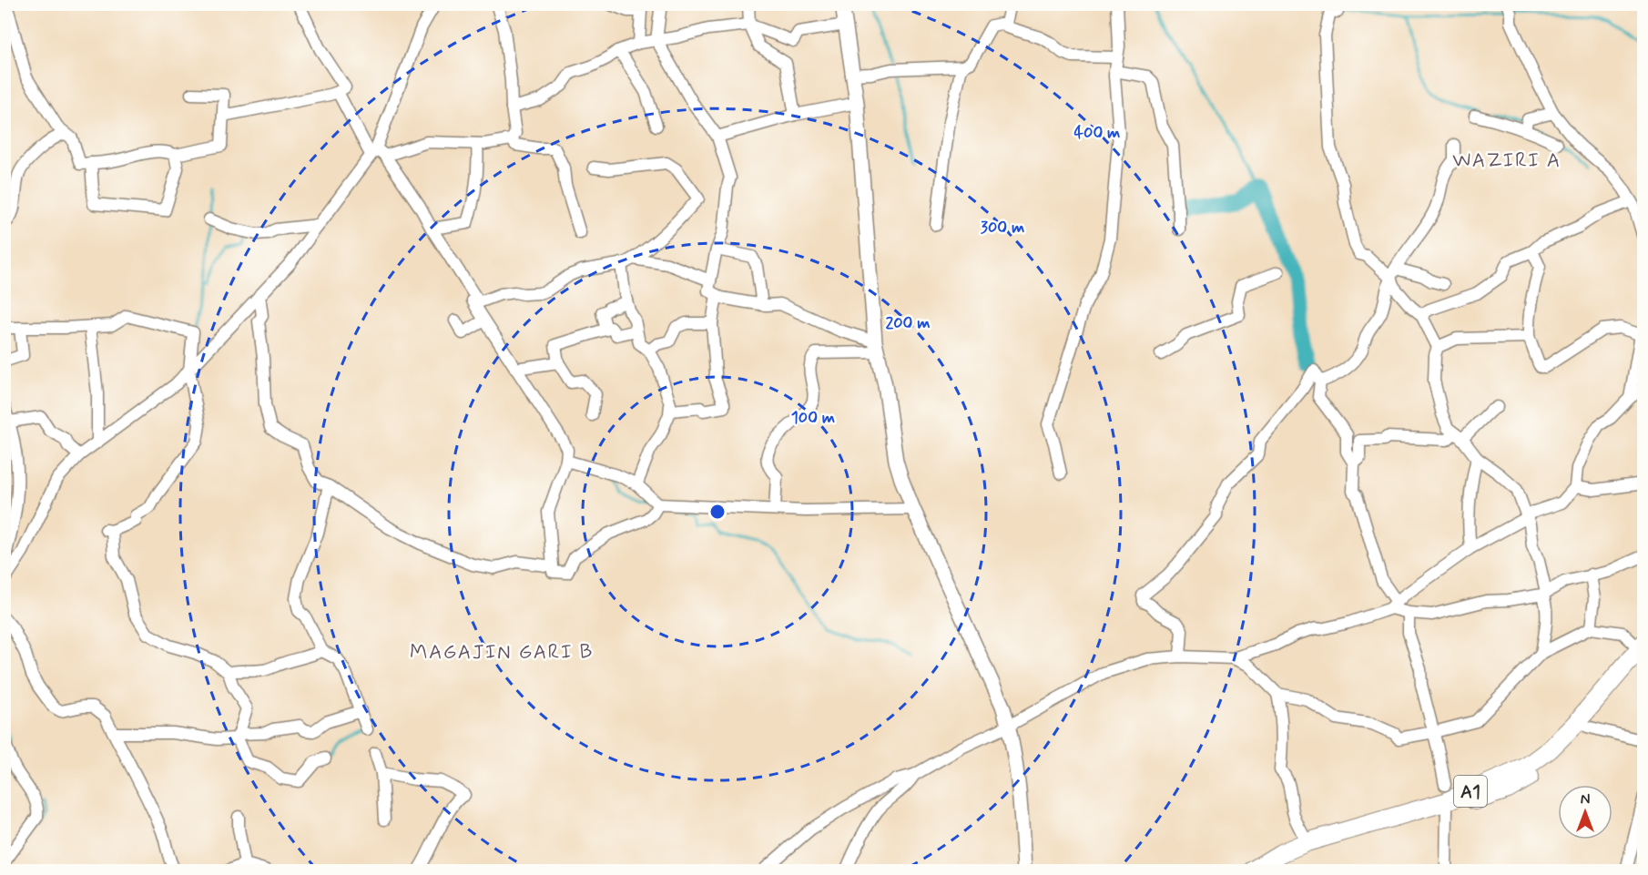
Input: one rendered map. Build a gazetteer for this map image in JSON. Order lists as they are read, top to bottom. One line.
{"streets":{"highway":["A1"]},"districts":["WAZIRI A","MAGAJIN GARI B"],"north":"top","rings":["400 m","300 m","200 m","100 m"]}
